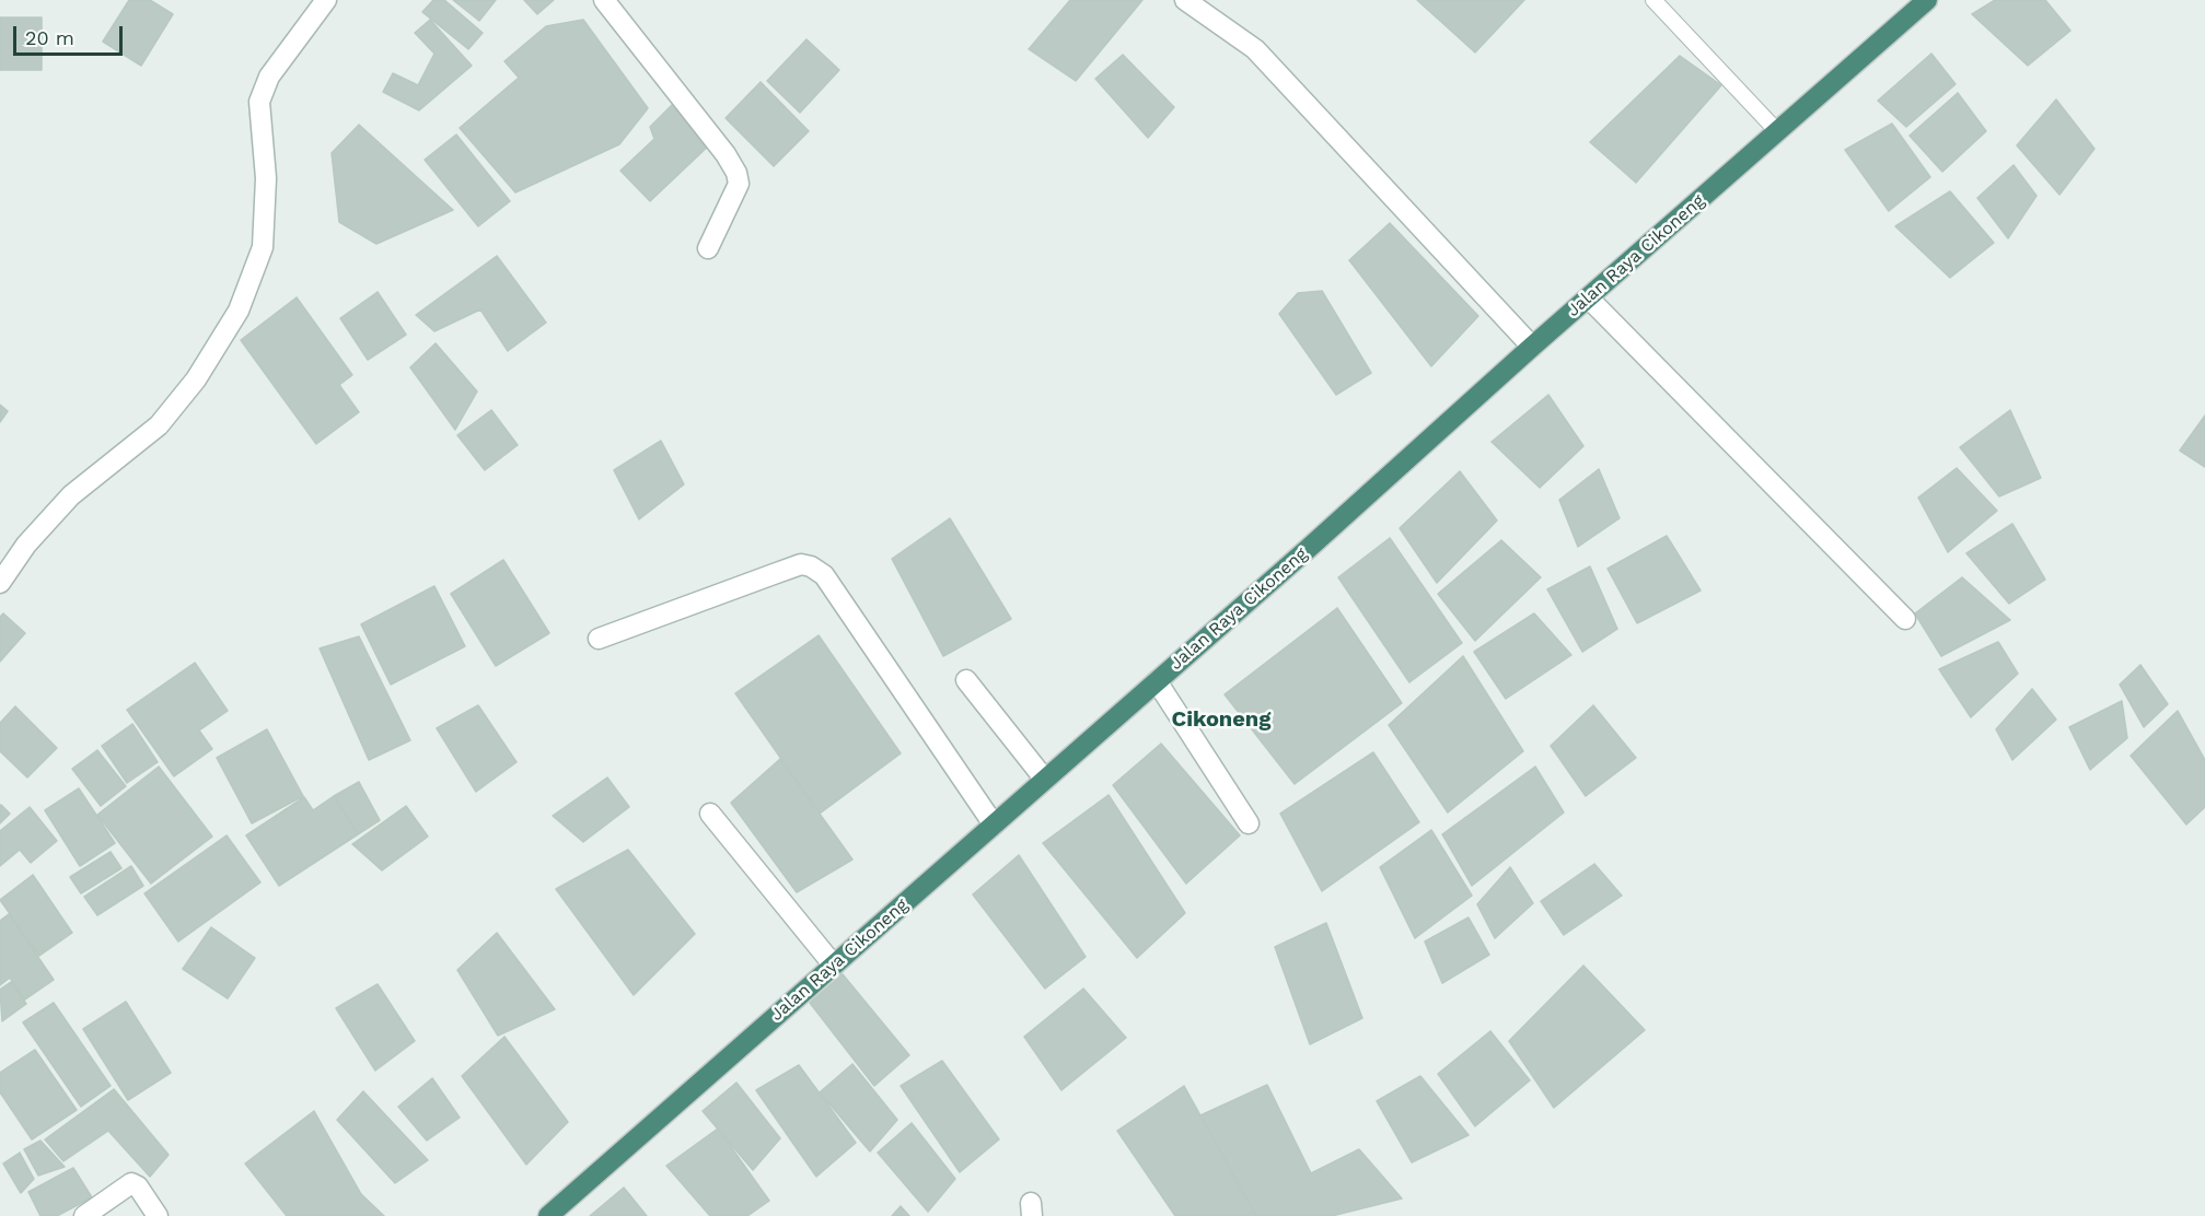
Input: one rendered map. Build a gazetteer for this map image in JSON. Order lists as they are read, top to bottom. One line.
{"streets":{"highway":["Jalan Raya Cikoneng"]},"districts":["Cikoneng"],"scale_bar":"20 m"}
